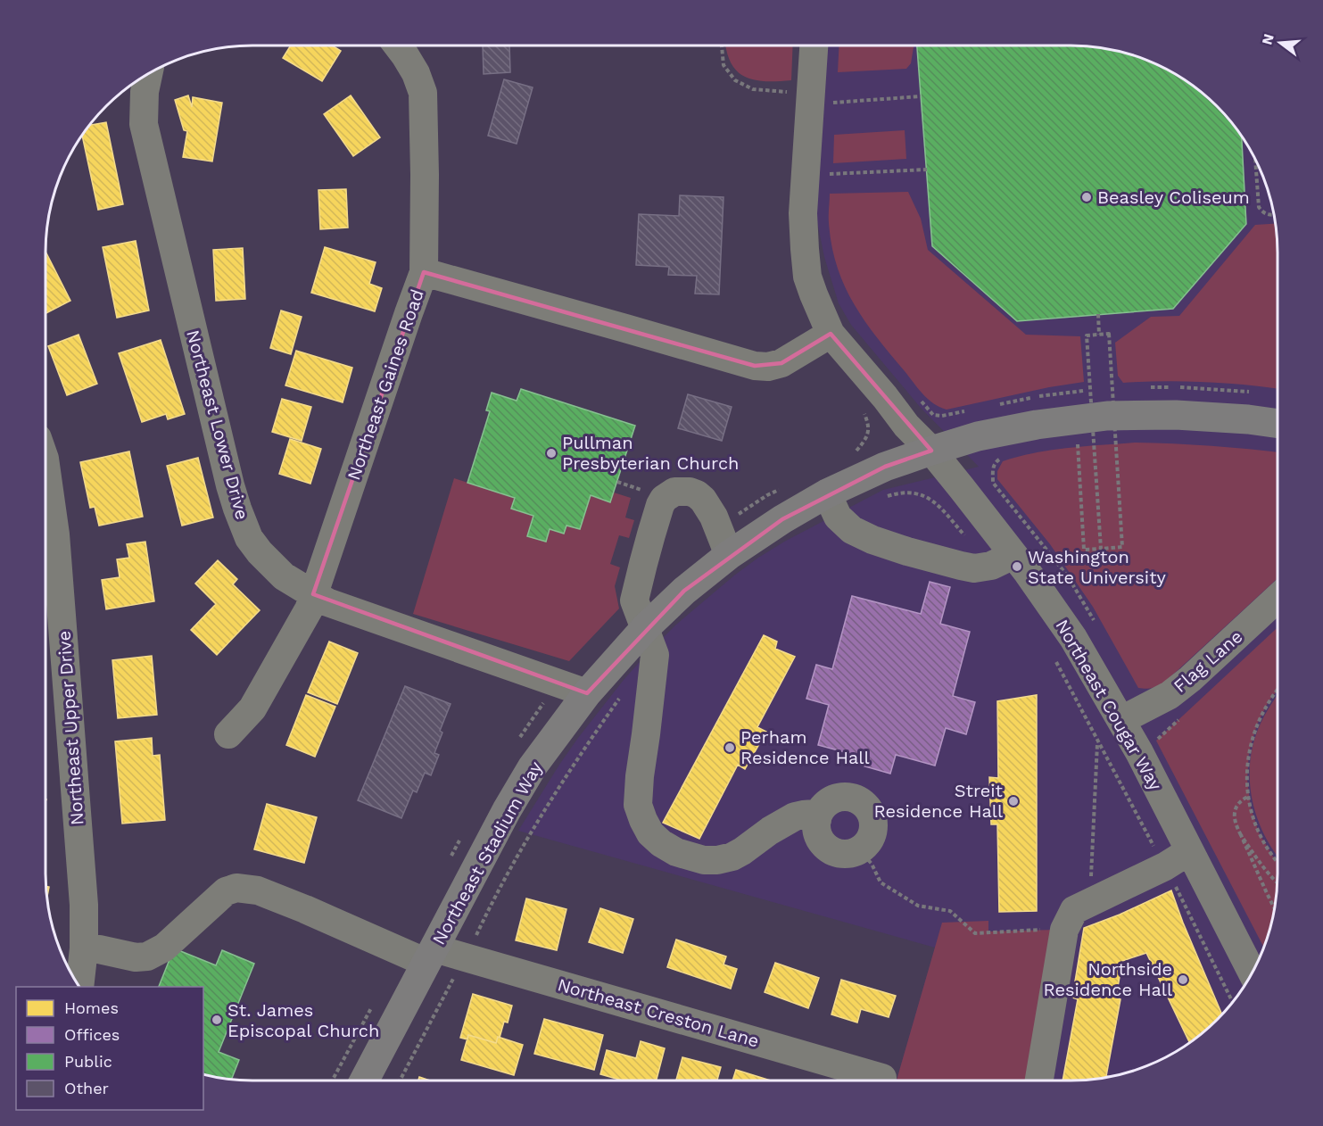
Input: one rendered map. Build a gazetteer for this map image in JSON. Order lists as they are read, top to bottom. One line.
{"streets":{"main road":["Northeast Stadium Way"],"street":["Northeast Gaines Road","Northeast Lower Drive","Flag Lane","Northeast Cougar Way","Northeast Upper Drive","Northeast Creston Lane"]},"crossings":[["Northeast Gaines Road","Northeast Lower Drive"],["Northeast Gaines Road","Northeast Cougar Way"],["Northeast Lower Drive","Northeast Stadium Way"],["Flag Lane","Northeast Cougar Way"],["Northeast Cougar Way","Northeast Stadium Way"],["Northeast Upper Drive","Northeast Creston Lane"],["Northeast Stadium Way","Northeast Creston Lane"]],"places":["Beasley Coliseum","Pullman Presbyterian Church","Washington State University","Perham Residence Hall","Streit Residence Hall","Northside Residence Hall","St. James Episcopal Church"],"legend":["Homes","Offices","Public","Other"],"north":"left"}
